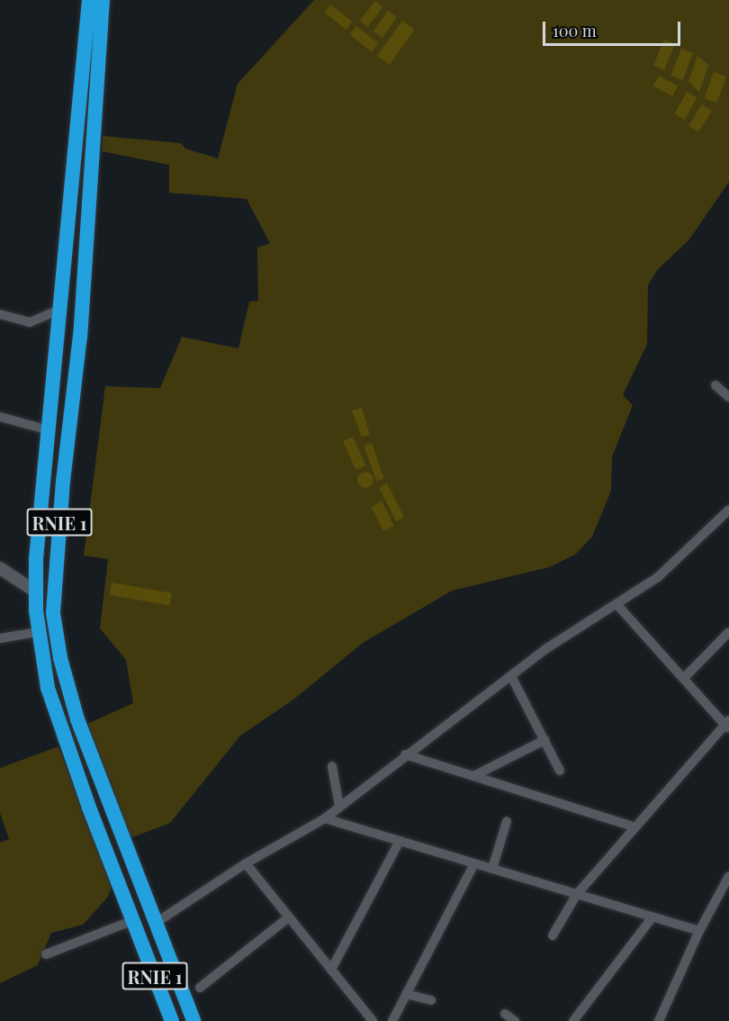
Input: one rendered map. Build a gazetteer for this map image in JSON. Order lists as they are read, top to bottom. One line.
{"streets":{"highway":["RNIE 1"]},"scale_bar":"100 m"}
